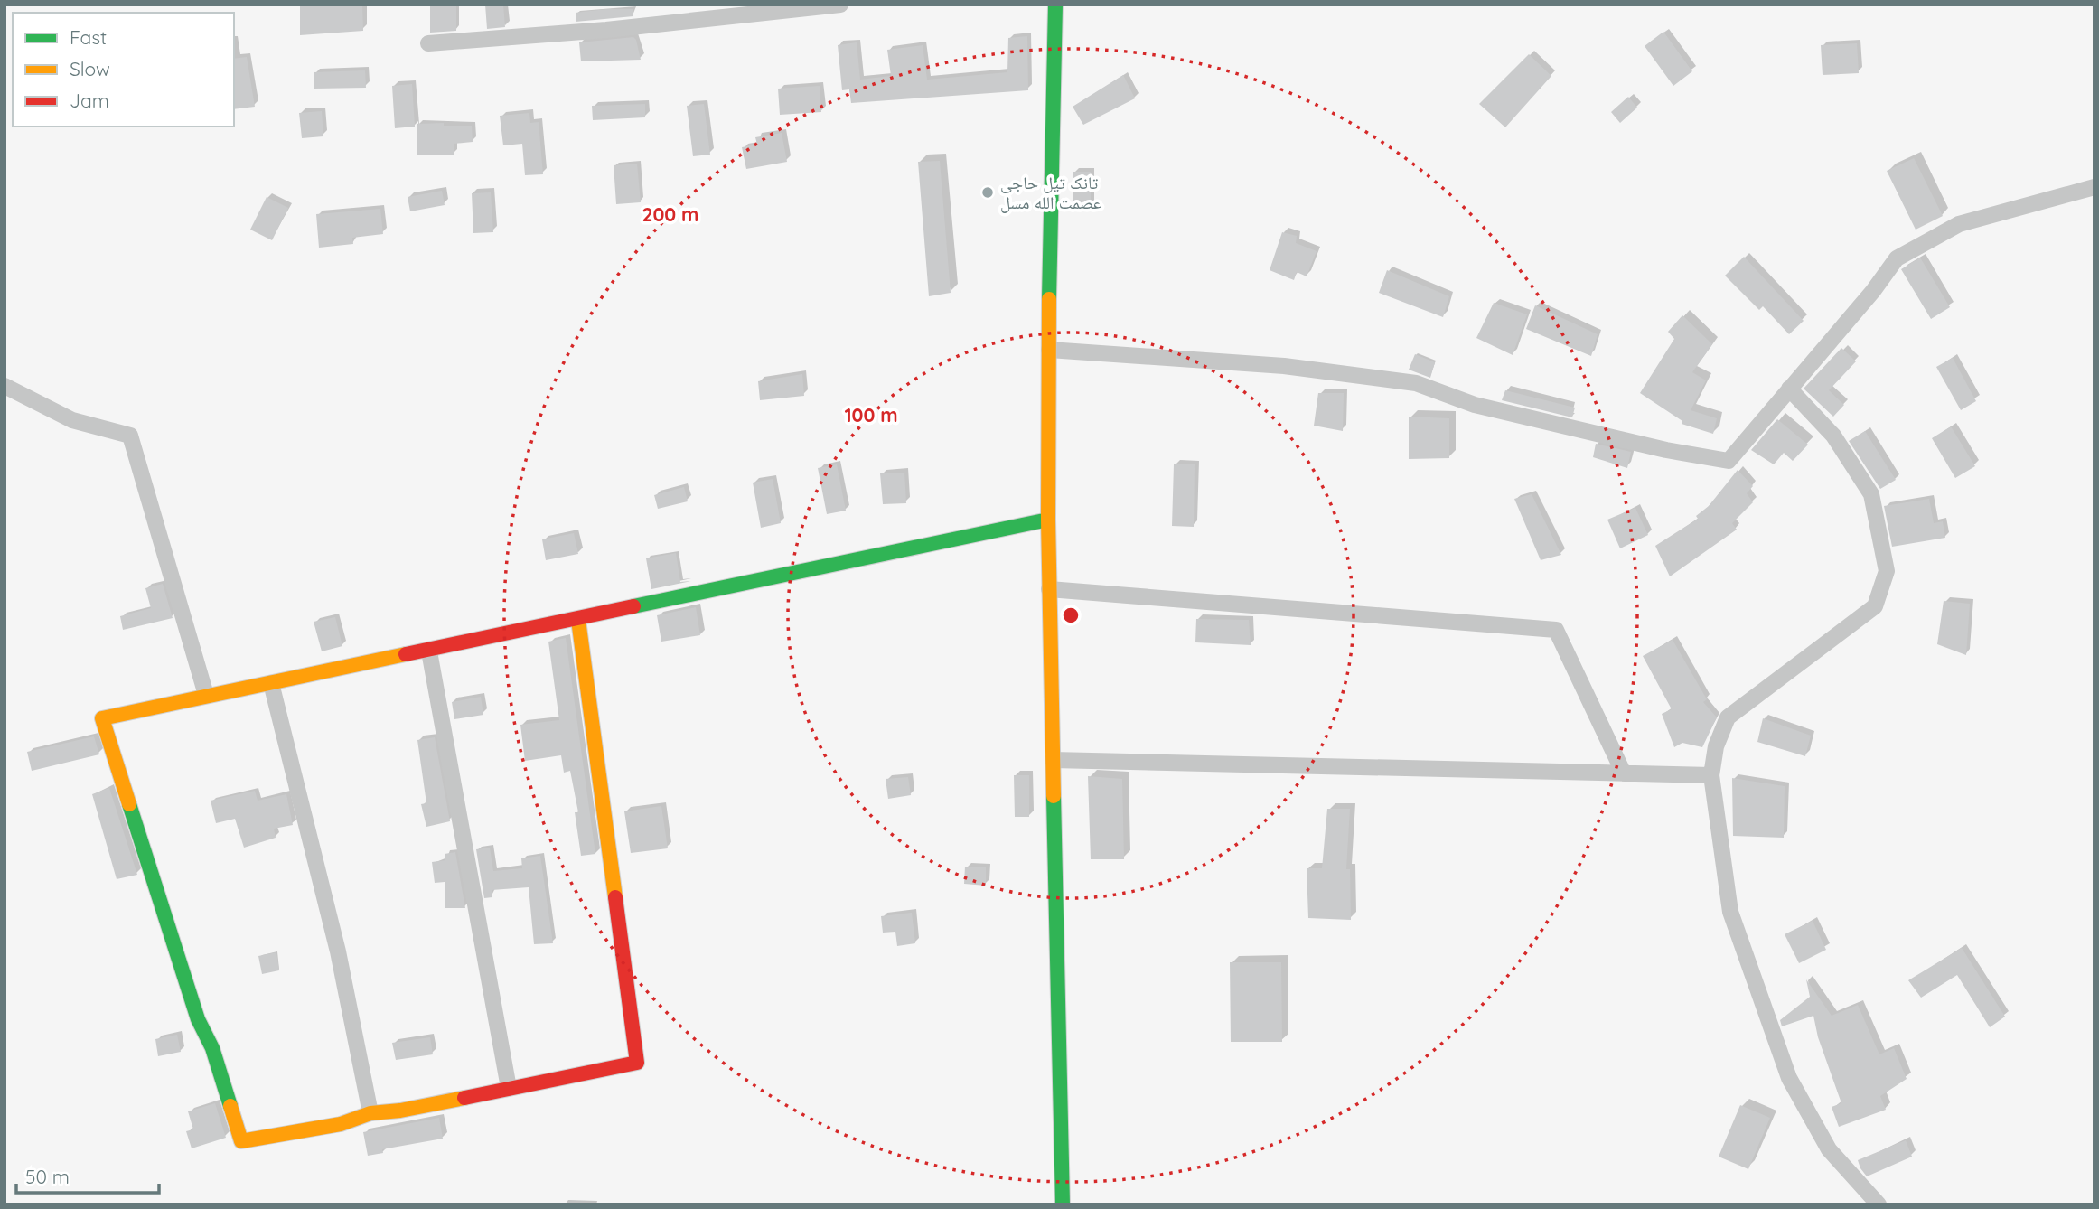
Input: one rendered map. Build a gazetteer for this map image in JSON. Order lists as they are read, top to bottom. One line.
{"places":["تانک تیل حاجی عصمت الله مسل"],"legend":["Fast","Slow","Jam"],"scale_bar":"50 m","rings":["200 m","100 m"]}
